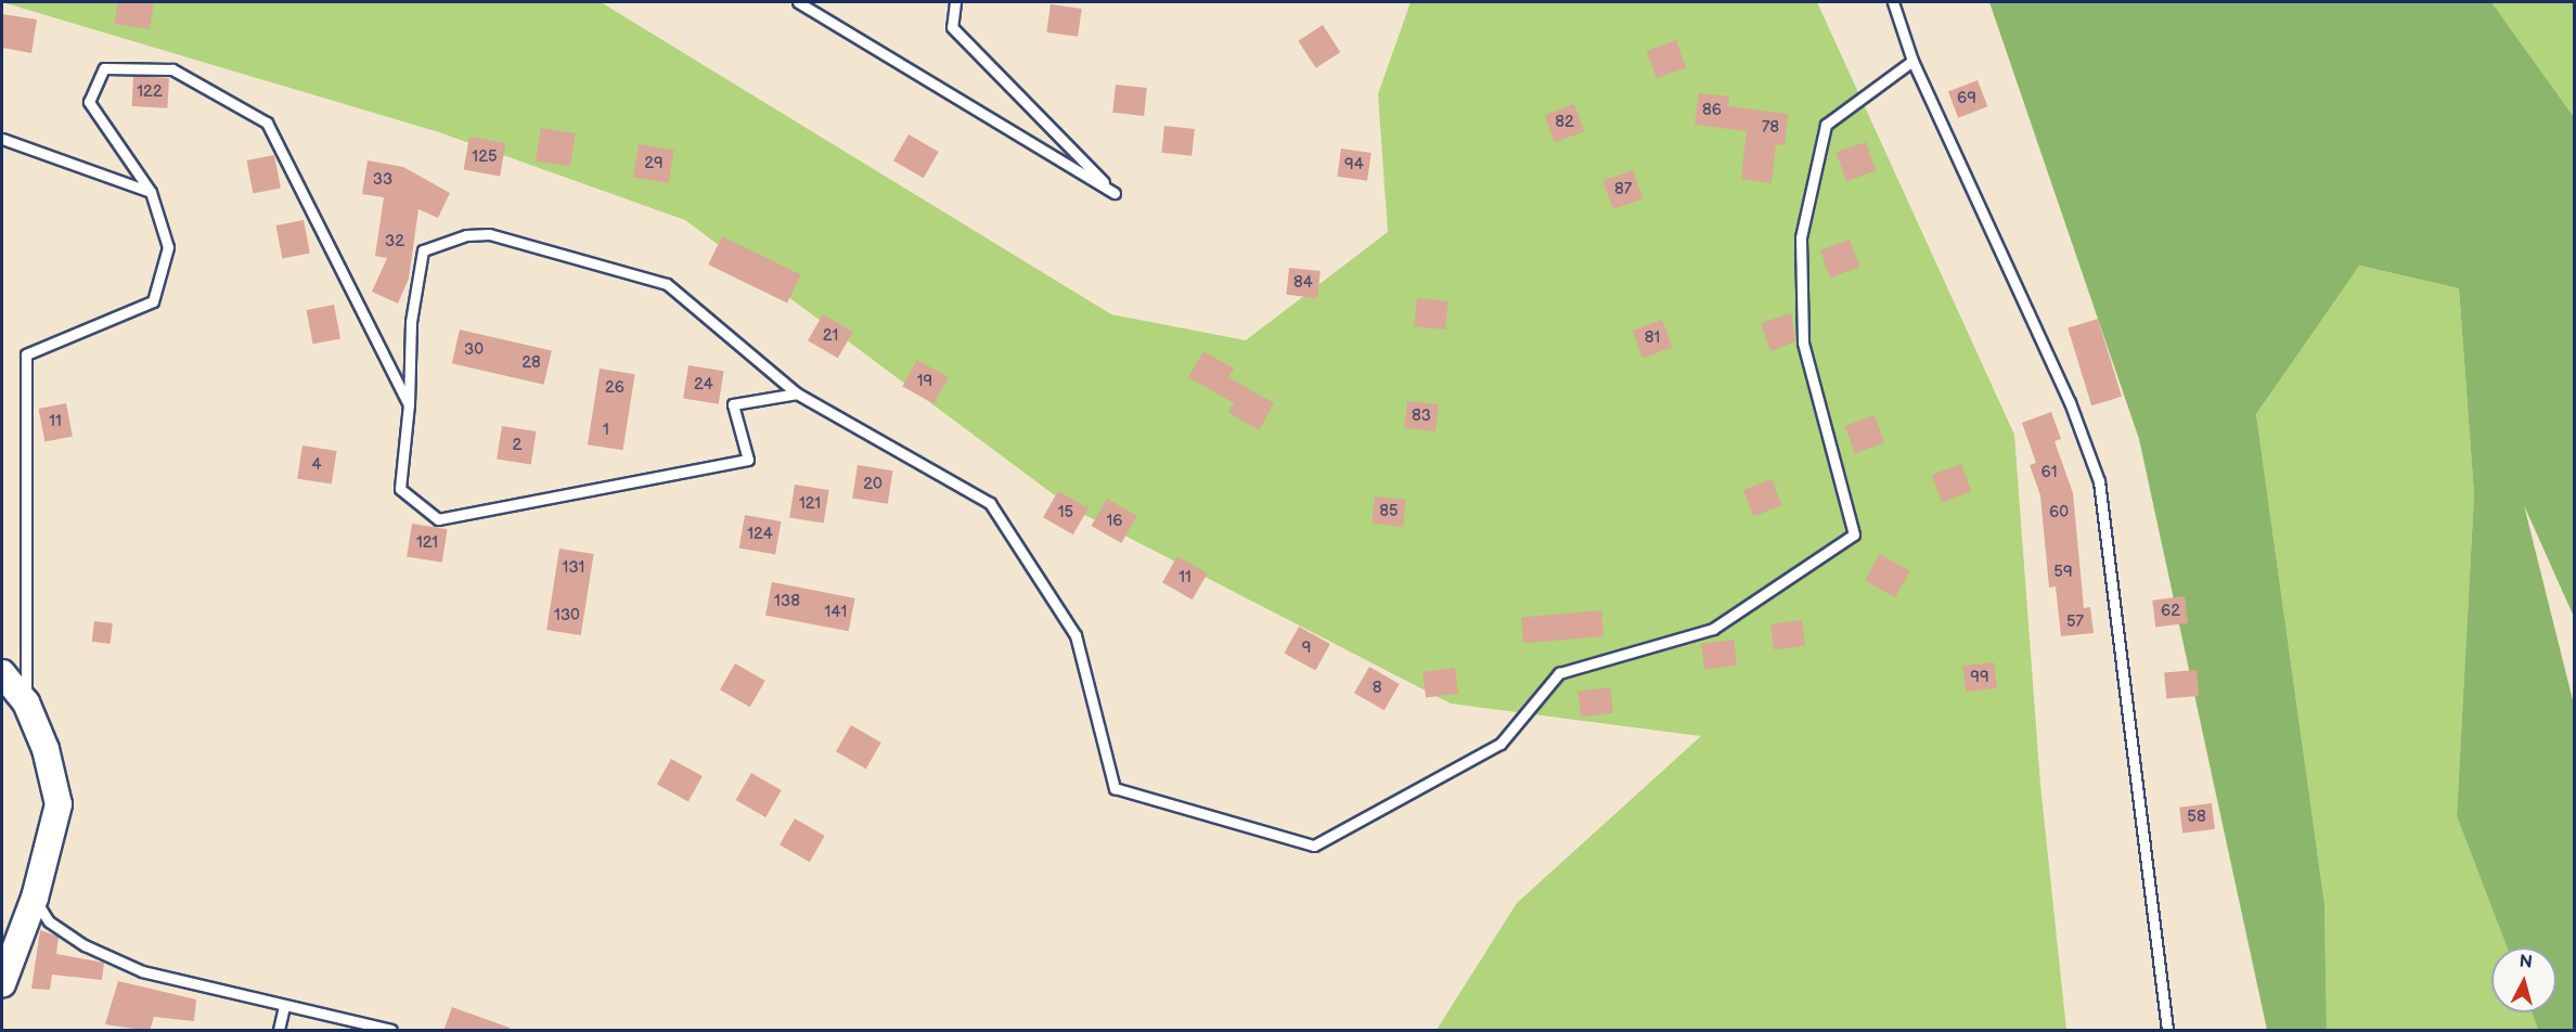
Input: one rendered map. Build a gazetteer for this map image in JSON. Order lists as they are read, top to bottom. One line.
{"house_numbers":["122","69","86","82","78","125","29","94","33","87","32","84","21","81","30","28","19","24","26","83","11","1","2","4","61","20","121","85","15","60","16","124","121","131","59","11","138","62","141","130","57","9","99","8","58"],"north":"top"}
